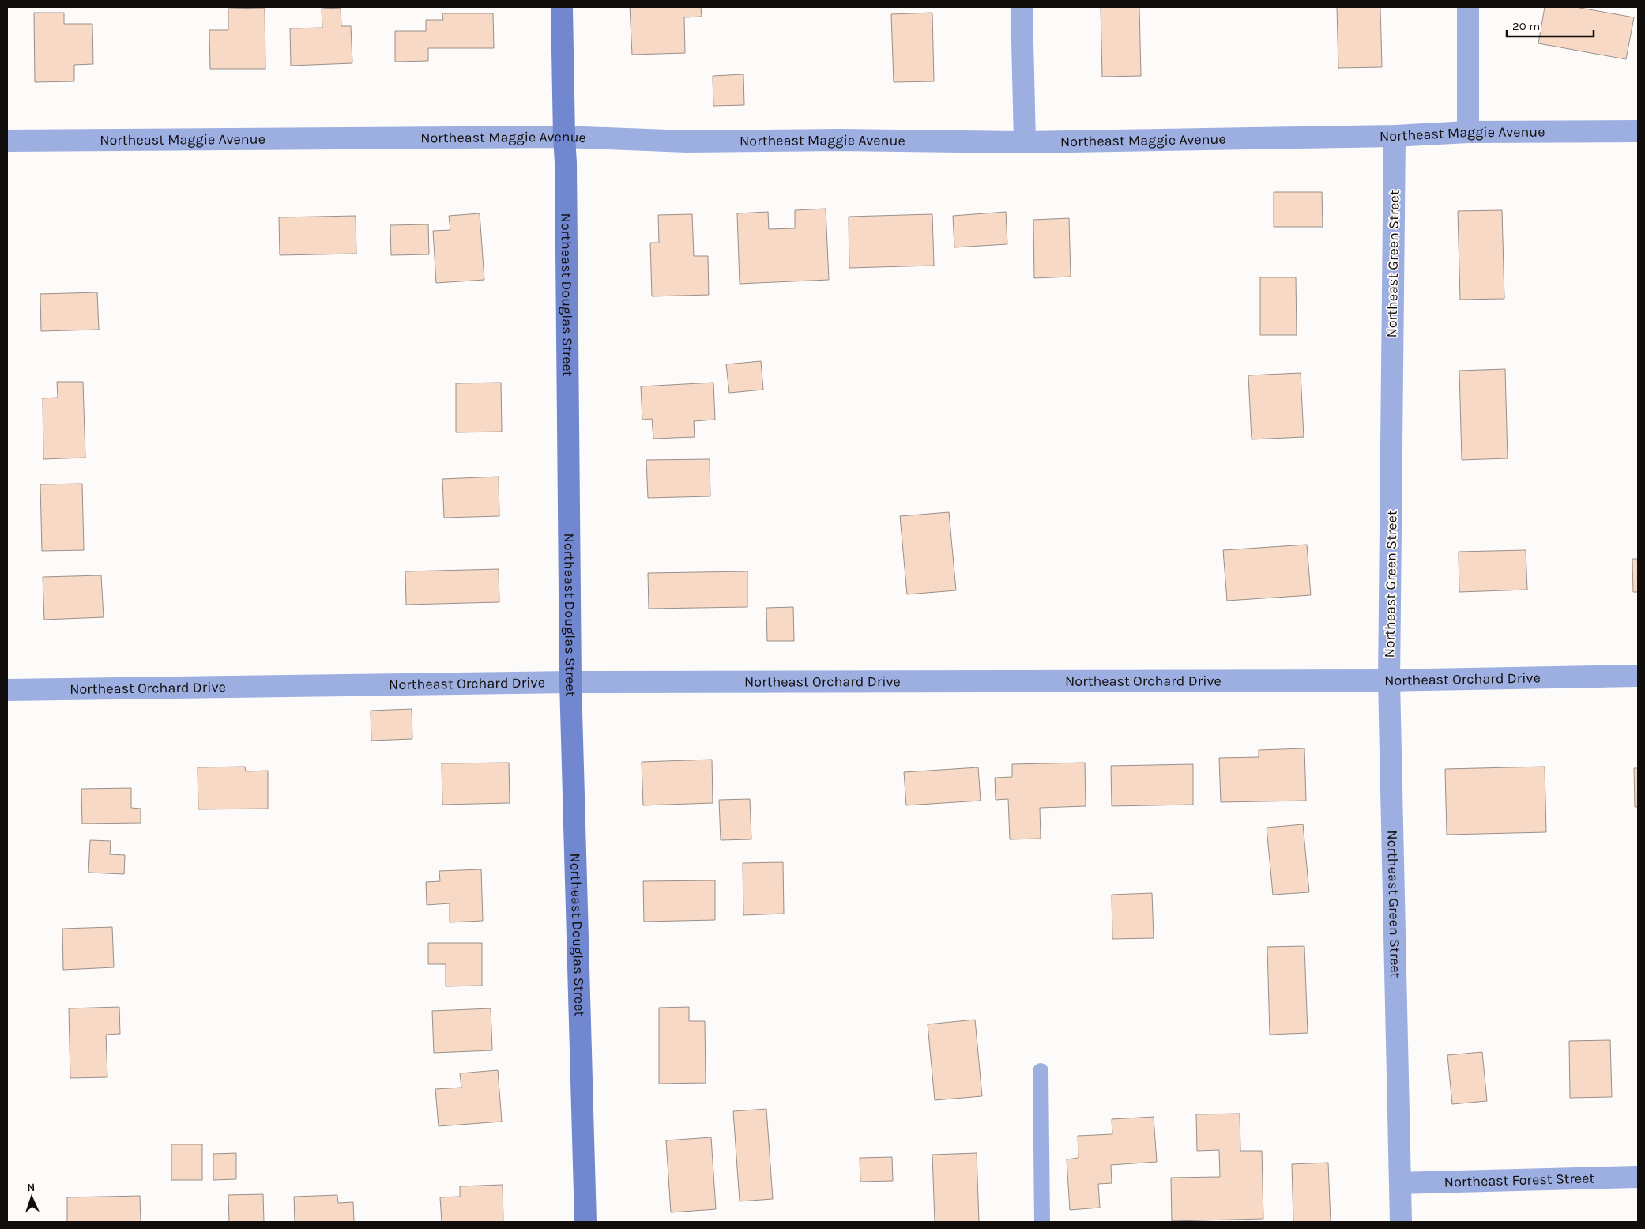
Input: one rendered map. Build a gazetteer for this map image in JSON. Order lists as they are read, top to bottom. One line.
{"streets":{"main road":["Northeast Douglas Street"],"street":["Northeast Maggie Avenue","Northeast Green Street","Northeast Orchard Drive","Northeast Forest Street"]},"crossings":[["Northeast Maggie Avenue","Northeast Green Street"],["Northeast Maggie Avenue","Northeast Douglas Street"],["Northeast Green Street","Northeast Orchard Drive"],["Northeast Green Street","Northeast Forest Street"],["Northeast Douglas Street","Northeast Orchard Drive"]],"scale_bar":"20 m","north":"top"}
